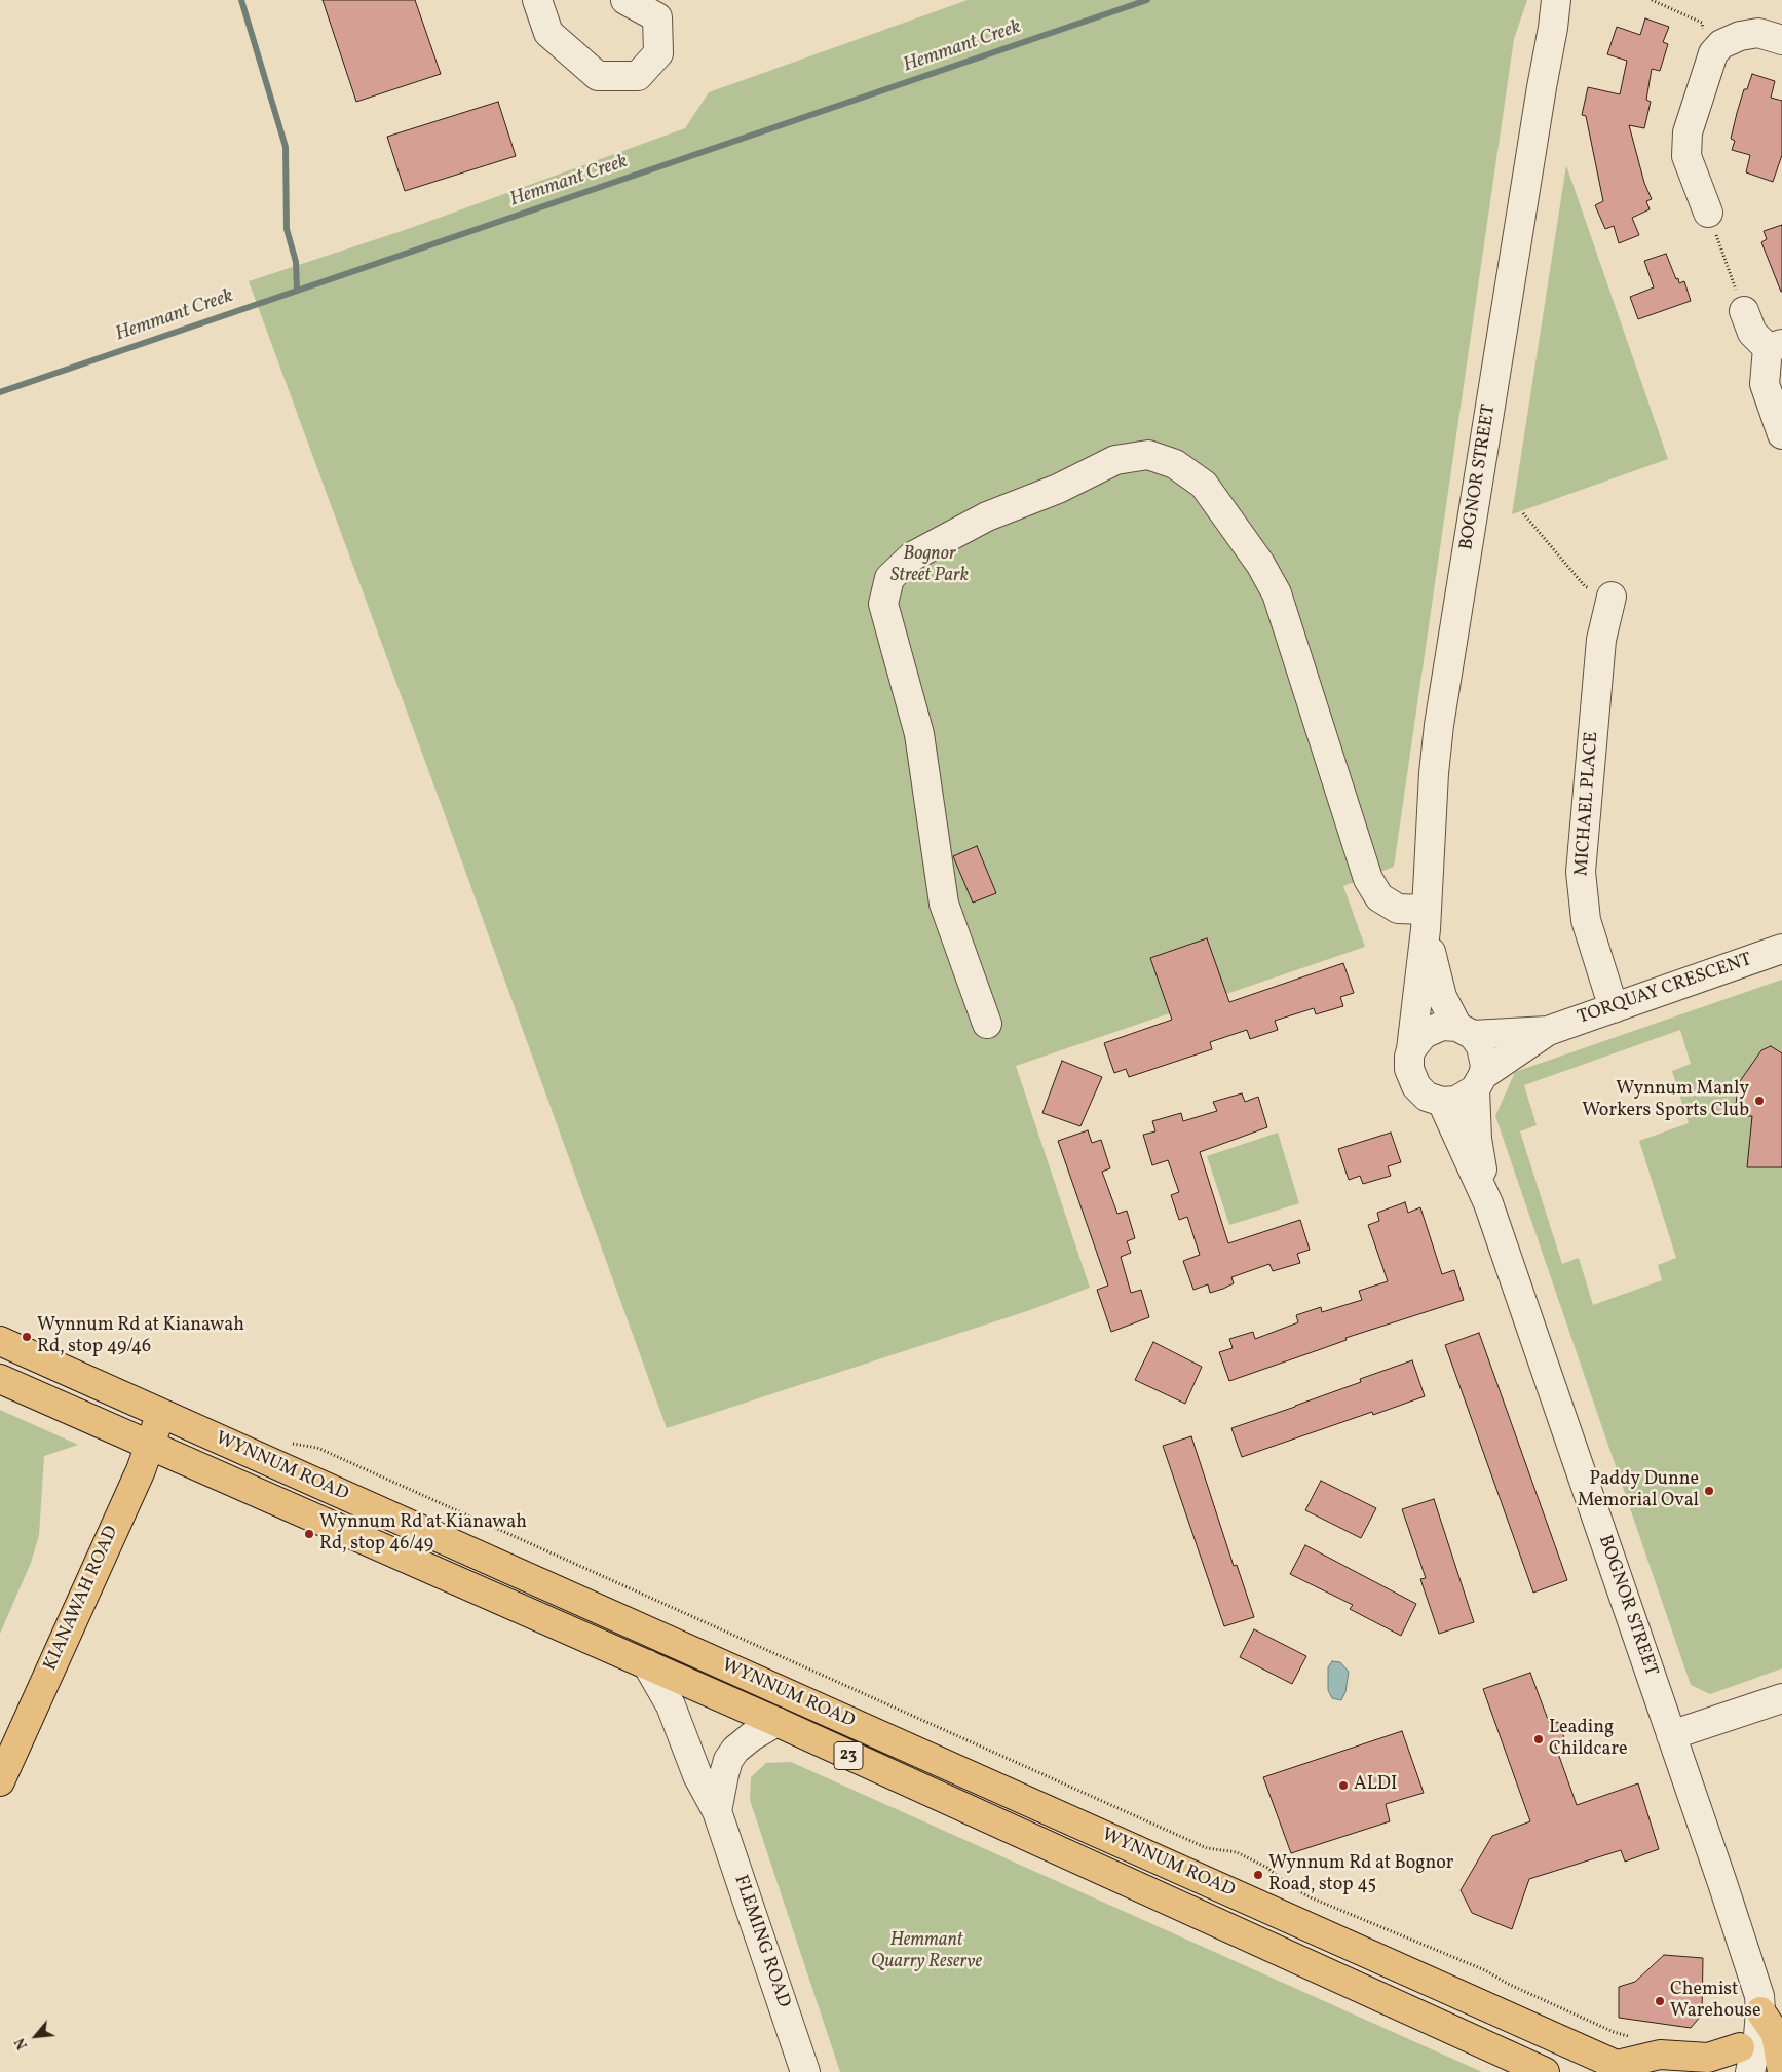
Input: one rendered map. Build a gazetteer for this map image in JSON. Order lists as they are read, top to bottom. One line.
{"streets":{"main road":["WYNNUM ROAD","KIANAWAH ROAD","23"],"street":["BOGNOR STREET","MICHAEL PLACE","TORQUAY CRESCENT","FLEMING ROAD"]},"crossings":[["BOGNOR STREET","TORQUAY CRESCENT"],["MICHAEL PLACE","TORQUAY CRESCENT"],["WYNNUM ROAD","KIANAWAH ROAD"],["WYNNUM ROAD","FLEMING ROAD"]],"water":["Hemmant Creek"],"parks":["Bognor Street Park","Hemmant Quarry Reserve"],"places":["Wynnum Manly Workers Sports Club","Wynnum Rd at Kianawah Rd, stop 49/46","Paddy Dunne Memorial Oval","Wynnum Rd at Kianawah Rd, stop 46/49","Leading Childcare","ALDI","Wynnum Rd at Bognor Road, stop 45","Chemist Warehouse"],"north":"bottom left"}
